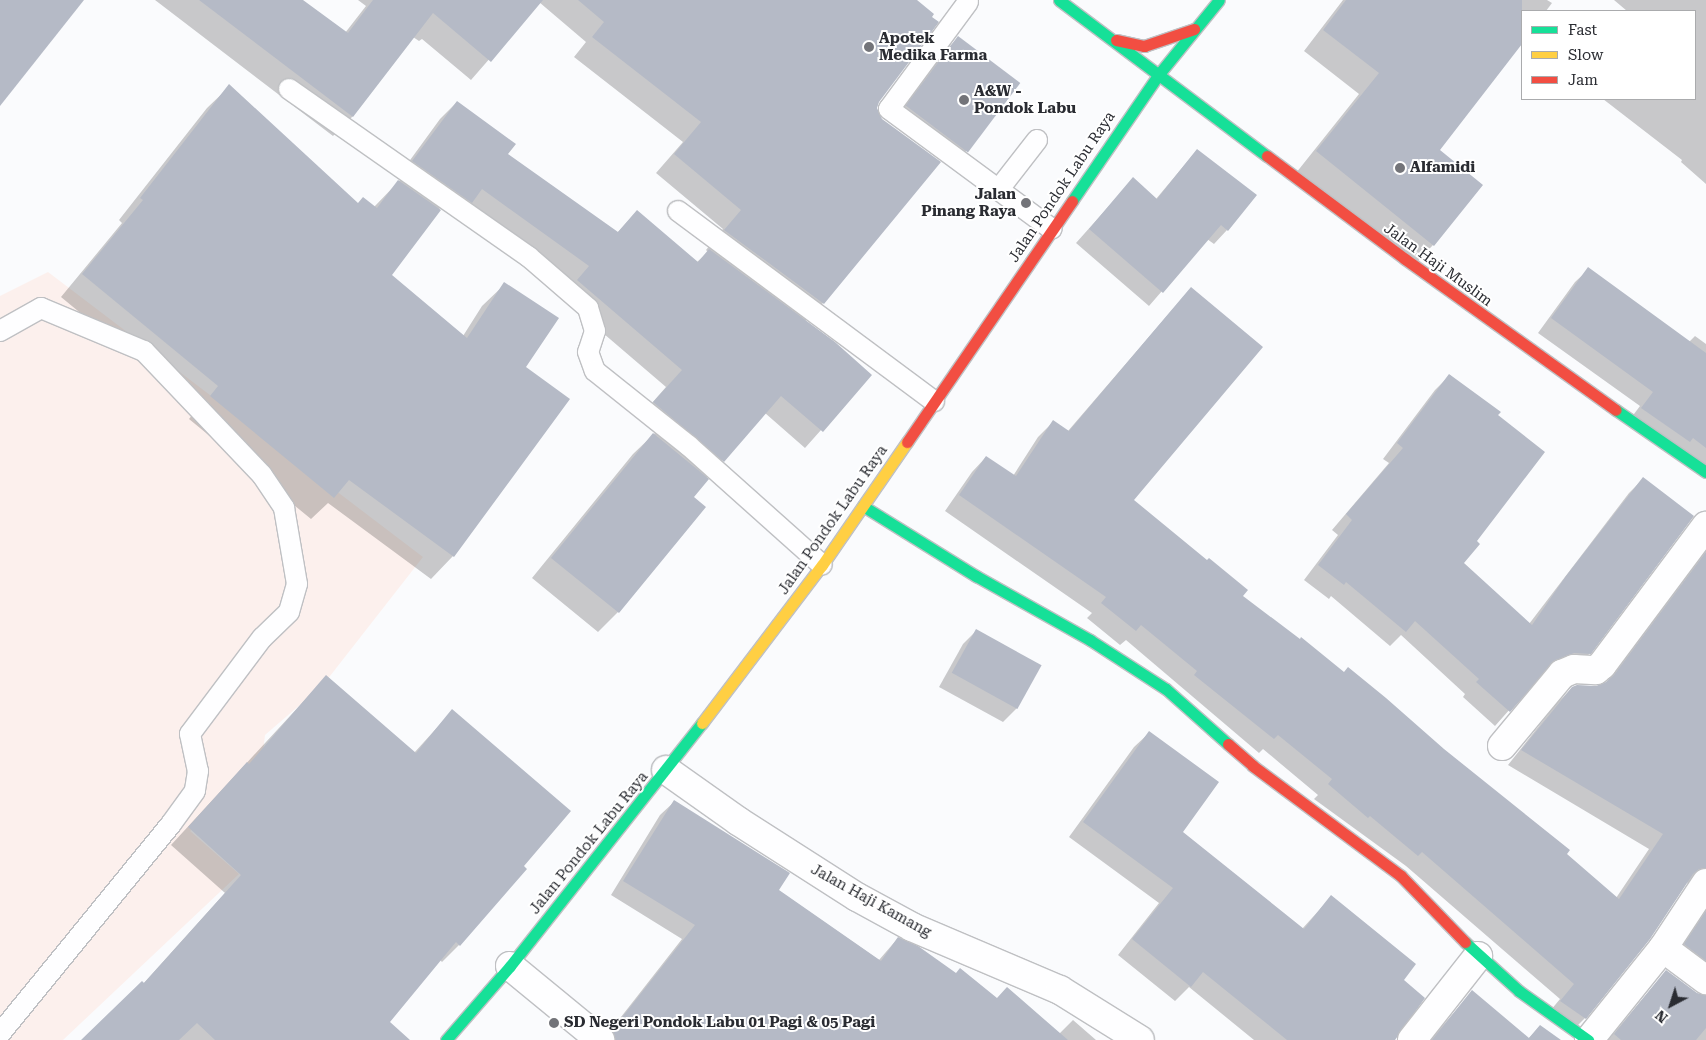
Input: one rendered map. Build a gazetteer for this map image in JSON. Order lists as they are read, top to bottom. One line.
{"streets":{"street":["Jalan Pondok Labu Raya","Jalan Haji Muslim","Jalan Haji Kamang"]},"crossings":[["Jalan Pondok Labu Raya","Jalan Haji Muslim"],["Jalan Pondok Labu Raya","Jalan Haji Kamang"]],"places":["Apotek Medika Farma","A&W - Pondok Labu","Alfamidi","Jalan Pinang Raya","SD Negeri Pondok Labu 01 Pagi & 05 Pagi"],"legend":["Fast","Slow","Jam"],"north":"bottom left"}
